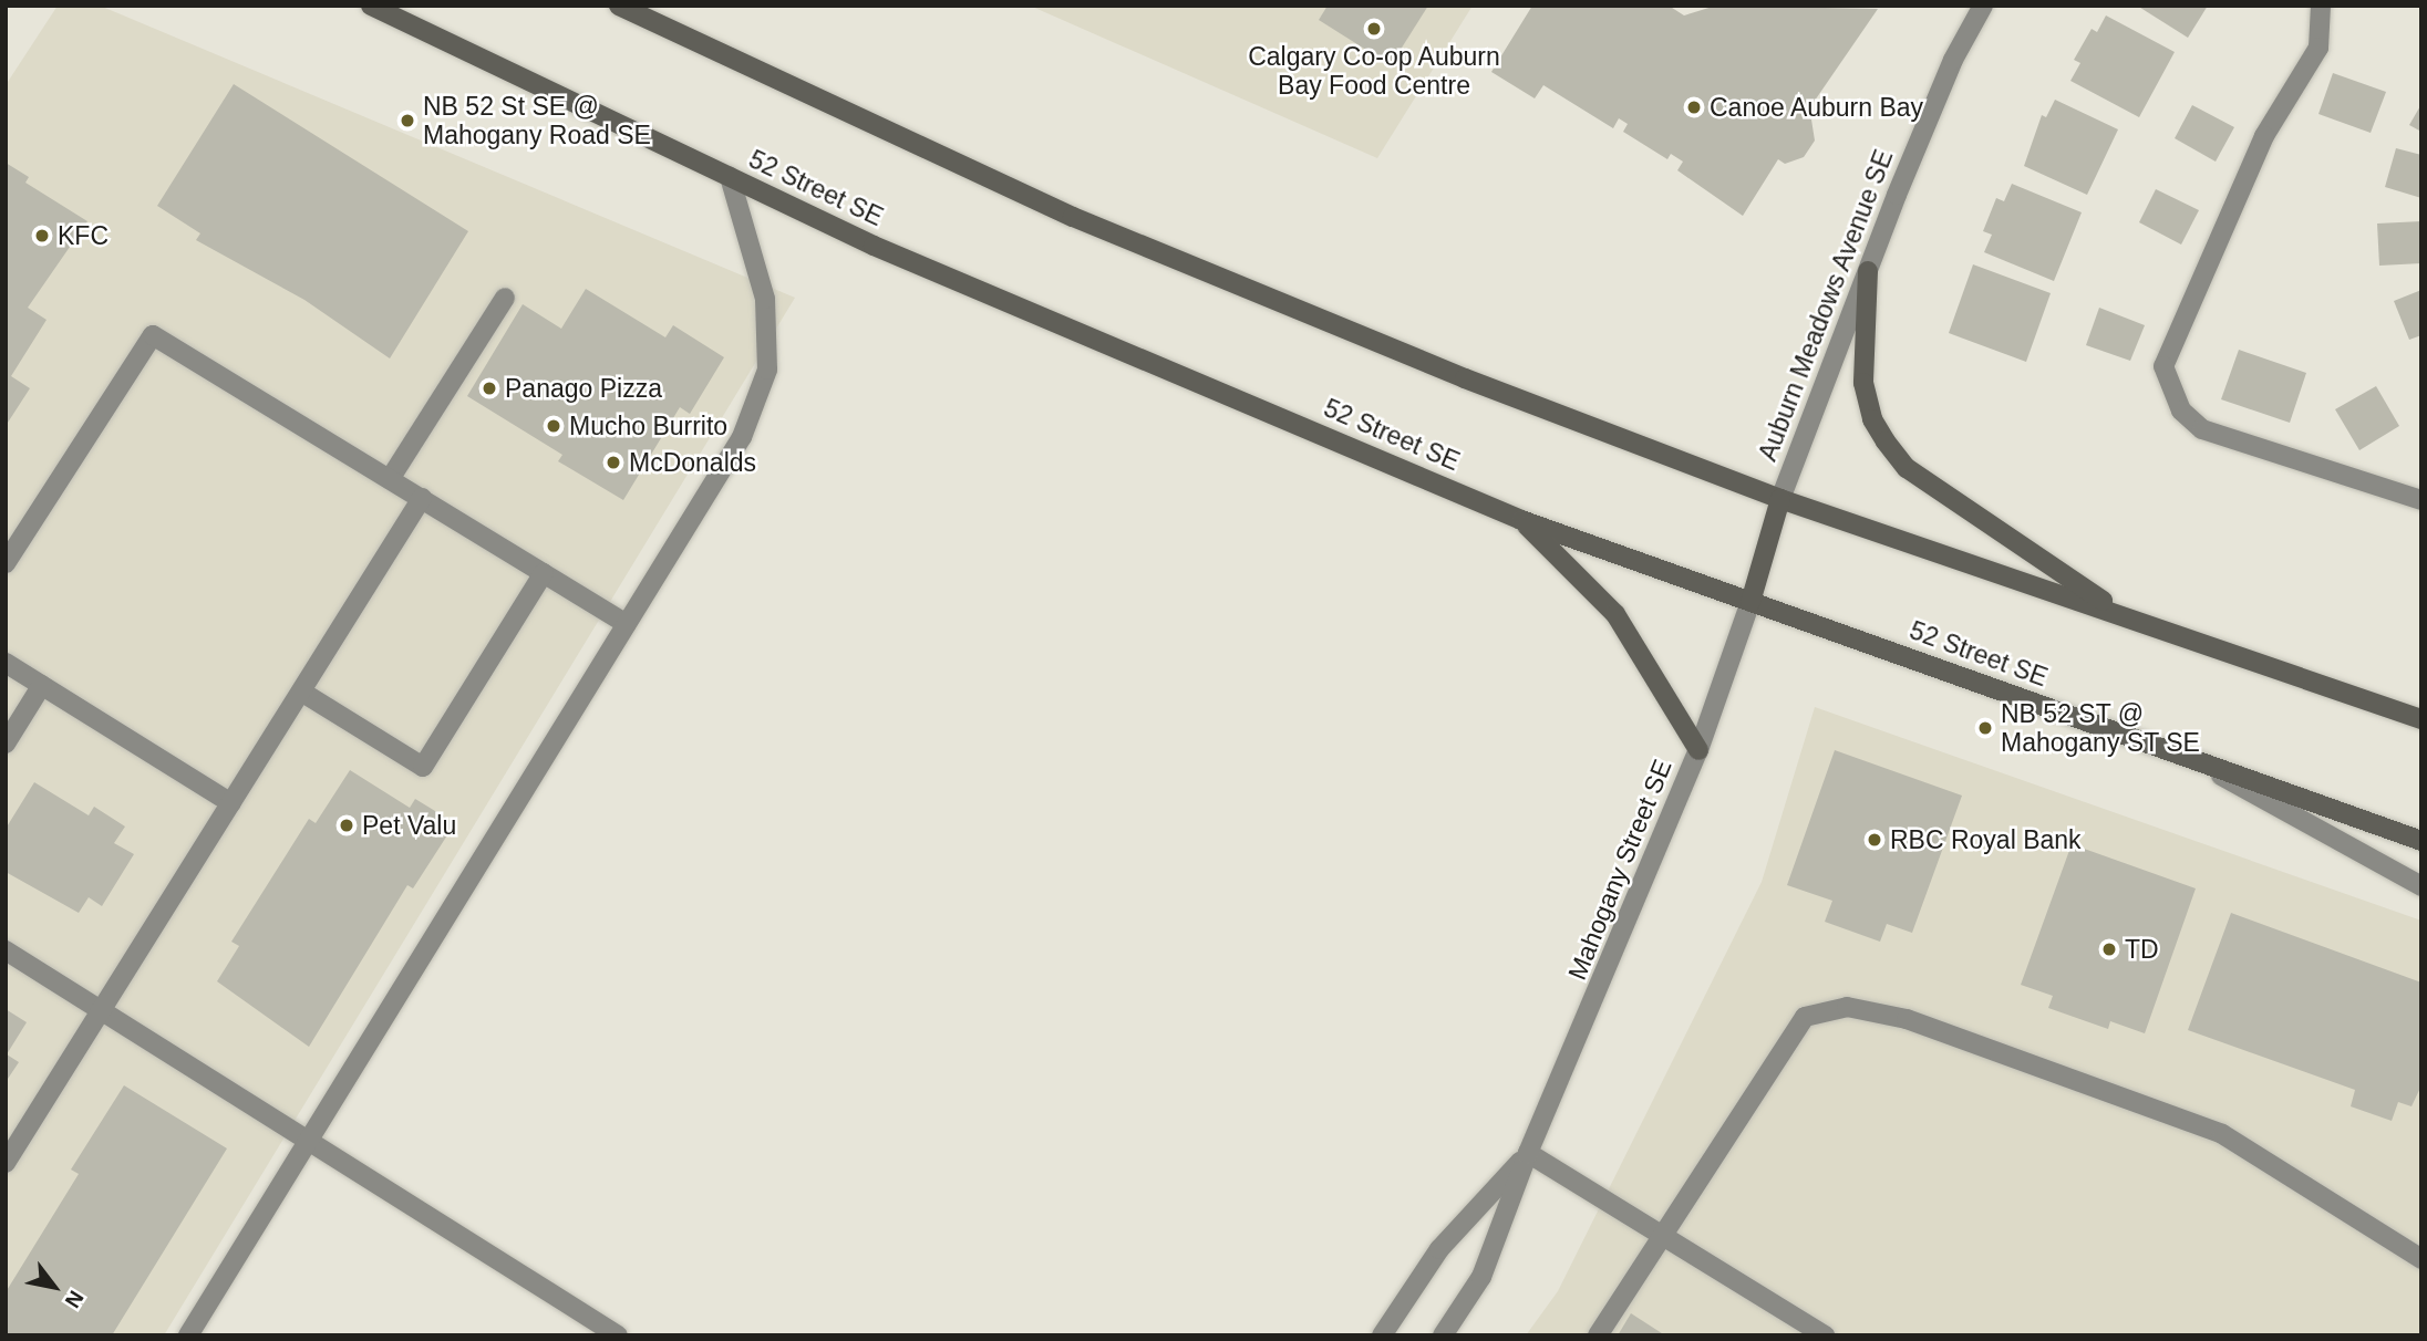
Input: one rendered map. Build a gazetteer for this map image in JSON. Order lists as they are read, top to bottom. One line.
{"streets":{"main road":["52 Street SE"],"street":["Auburn Meadows Avenue SE","Mahogany Street SE"]},"crossings":[["52 Street SE","Mahogany Street SE"]],"places":["Calgary Co-op Auburn Bay Food Centre","Canoe Auburn Bay","NB 52 St SE @ Mahogany Road SE","KFC","Panago Pizza","Mucho Burrito","McDonalds","NB 52 ST @ Mahogany ST SE","Pet Valu","RBC Royal Bank","TD"],"north":"bottom right"}
